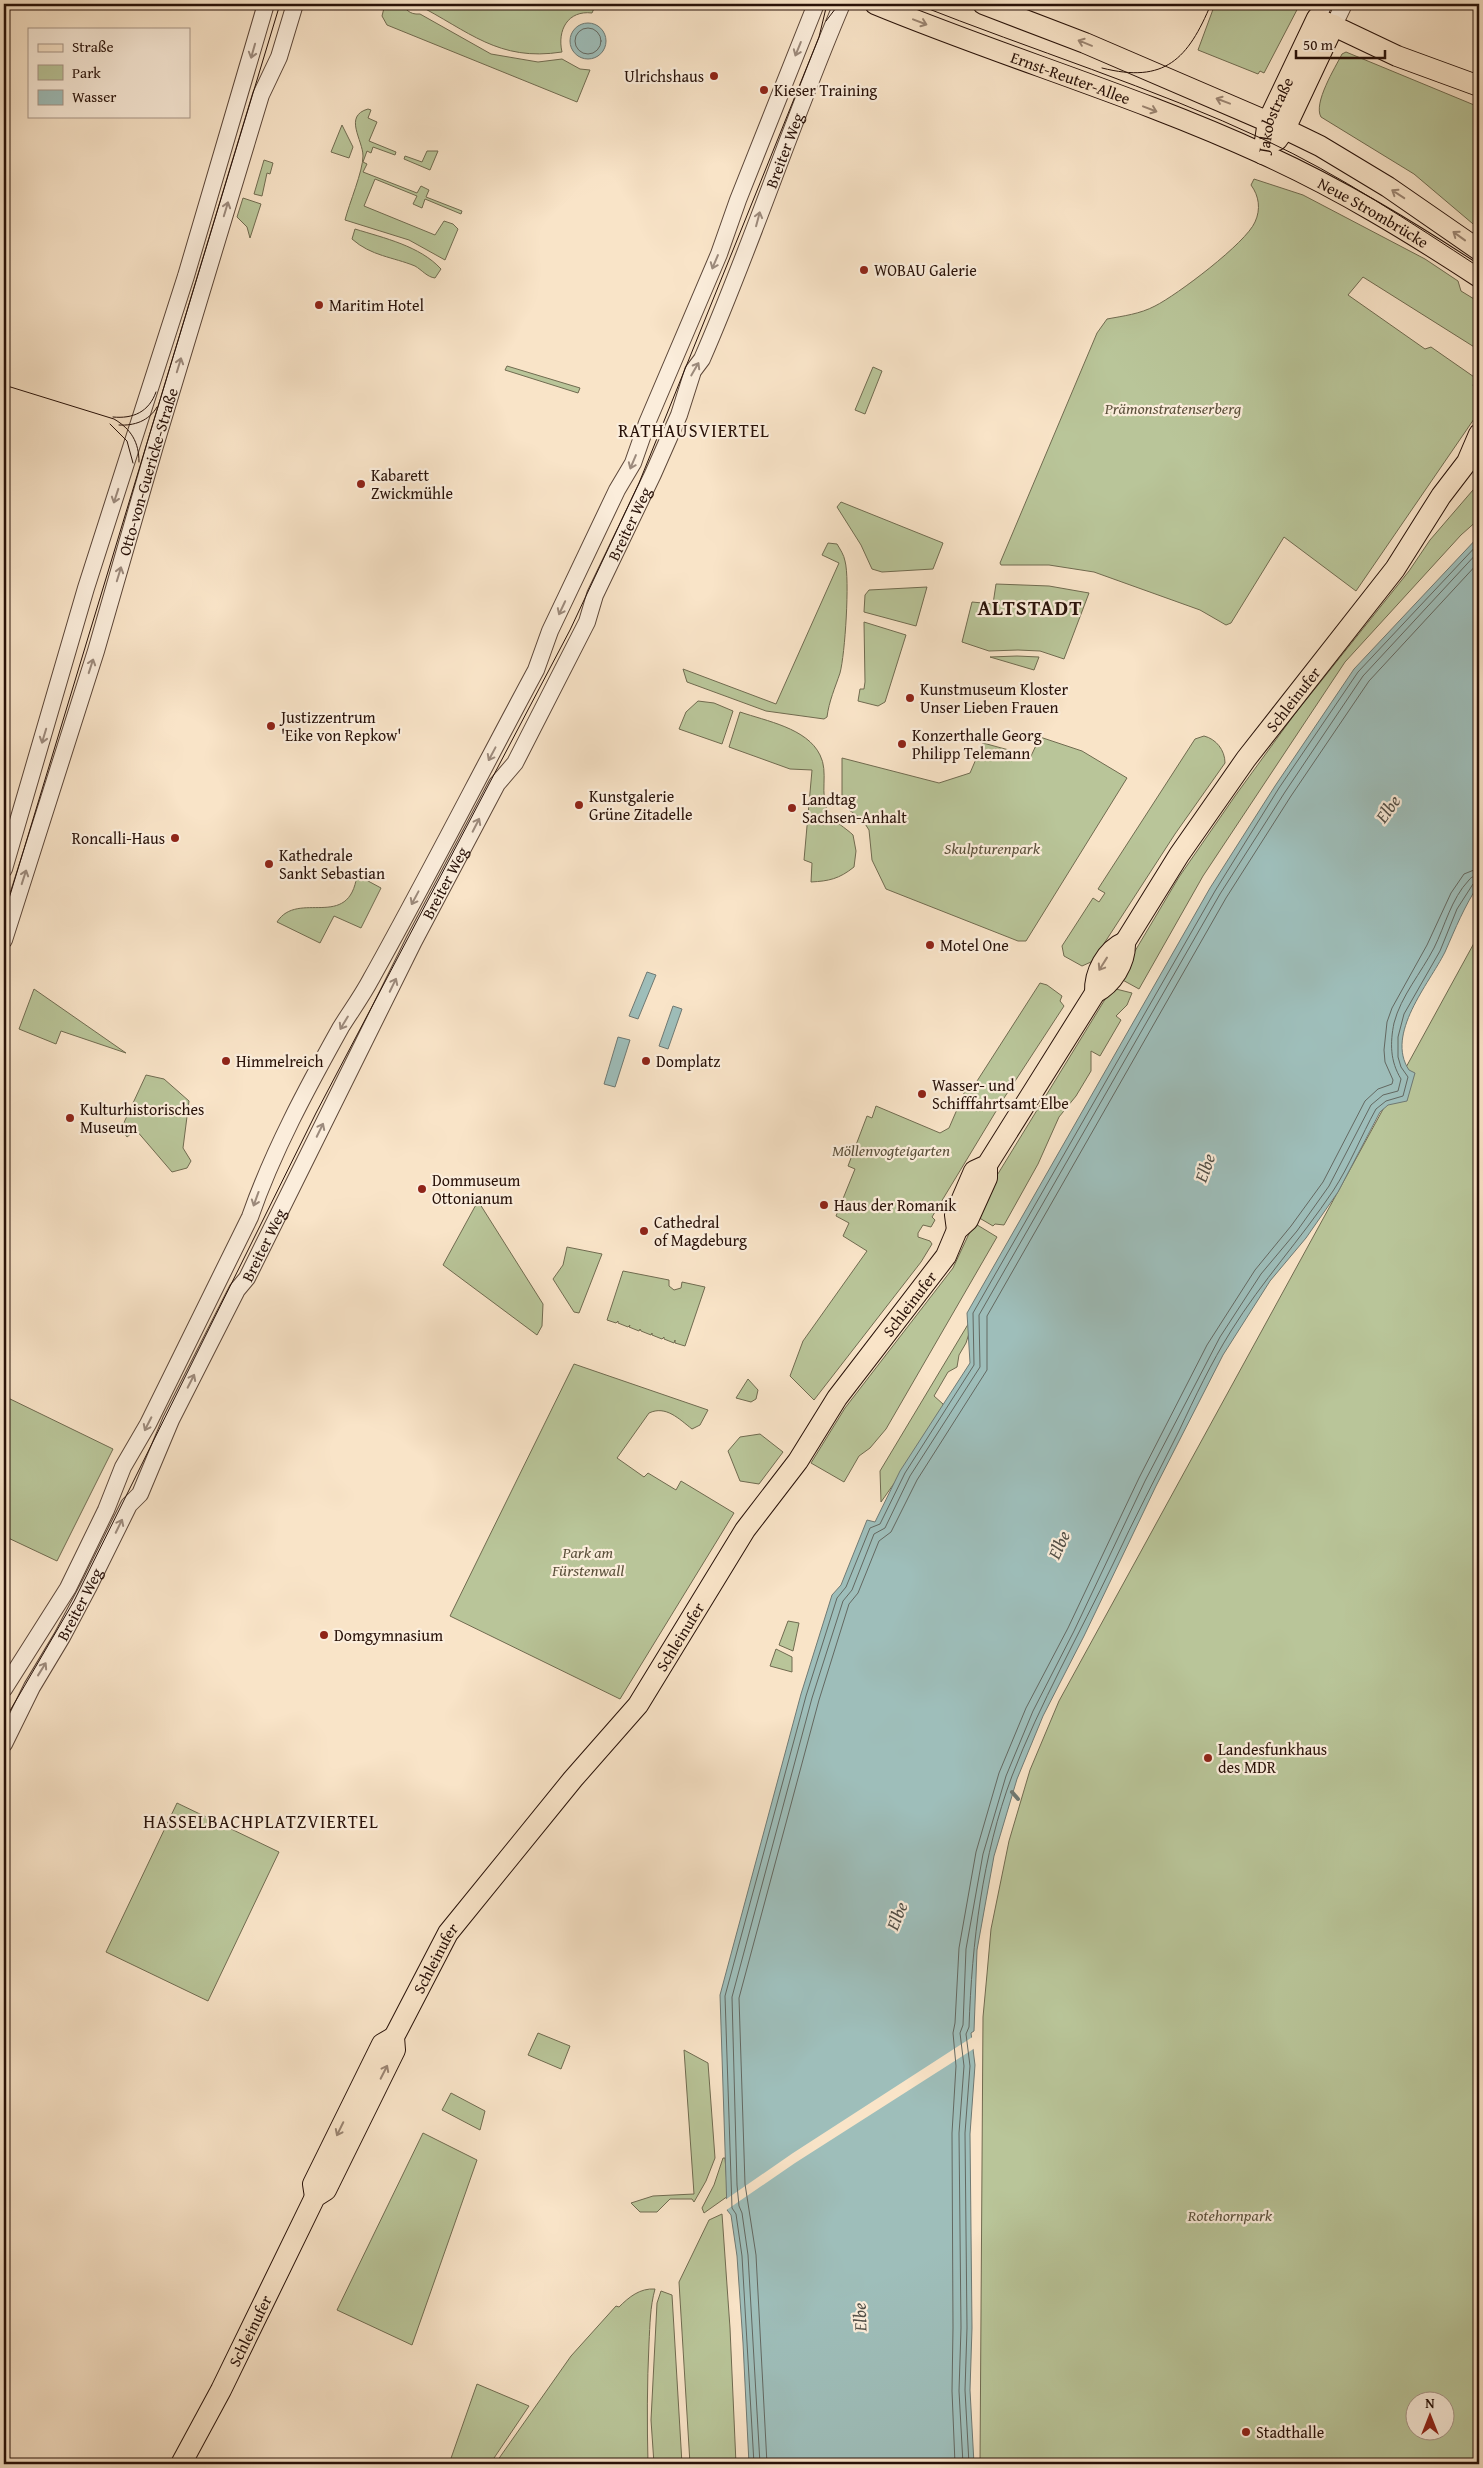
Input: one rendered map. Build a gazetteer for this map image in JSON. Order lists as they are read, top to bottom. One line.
{"streets":{"main road":["Ernst-Reuter-Allee","Jakobstraße","Neue Strombrücke","Schleinufer"],"street":["Breiter Weg","Otto-von-Guericke-Straße"]},"crossings":[["Ernst-Reuter-Allee","Jakobstraße"],["Ernst-Reuter-Allee","Neue Strombrücke"],["Jakobstraße","Neue Strombrücke"]],"districts":["RATHAUSVIERTEL","ALTSTADT","HASSELBACHPLATZVIERTEL"],"water":["Elbe"],"parks":["Prämonstratenserberg","Skulpturenpark","Möllenvogteigarten","Park am Fürstenwall","Rotehornpark"],"places":["Ulrichshaus","Kieser Training","WOBAU Galerie","Maritim Hotel","Kabarett Zwickmühle","Kunstmuseum Kloster Unser Lieben Frauen","Justizzentrum 'Eike von Repkow'","Konzerthalle Georg Philipp Telemann","Kunstgalerie Grüne Zitadelle","Landtag Sachsen-Anhalt","Roncalli-Haus","Kathedrale Sankt Sebastian","Motel One","Himmelreich","Domplatz","Wasser- und Schifffahrtsamt Elbe","Kulturhistorisches Museum","Dommuseum Ottonianum","Haus der Romanik","Cathedral of Magdeburg","Domgymnasium","Landesfunkhaus des MDR","Stadthalle"],"legend":["Straße","Park","Wasser"],"scale_bar":"50 m","north":"top"}
